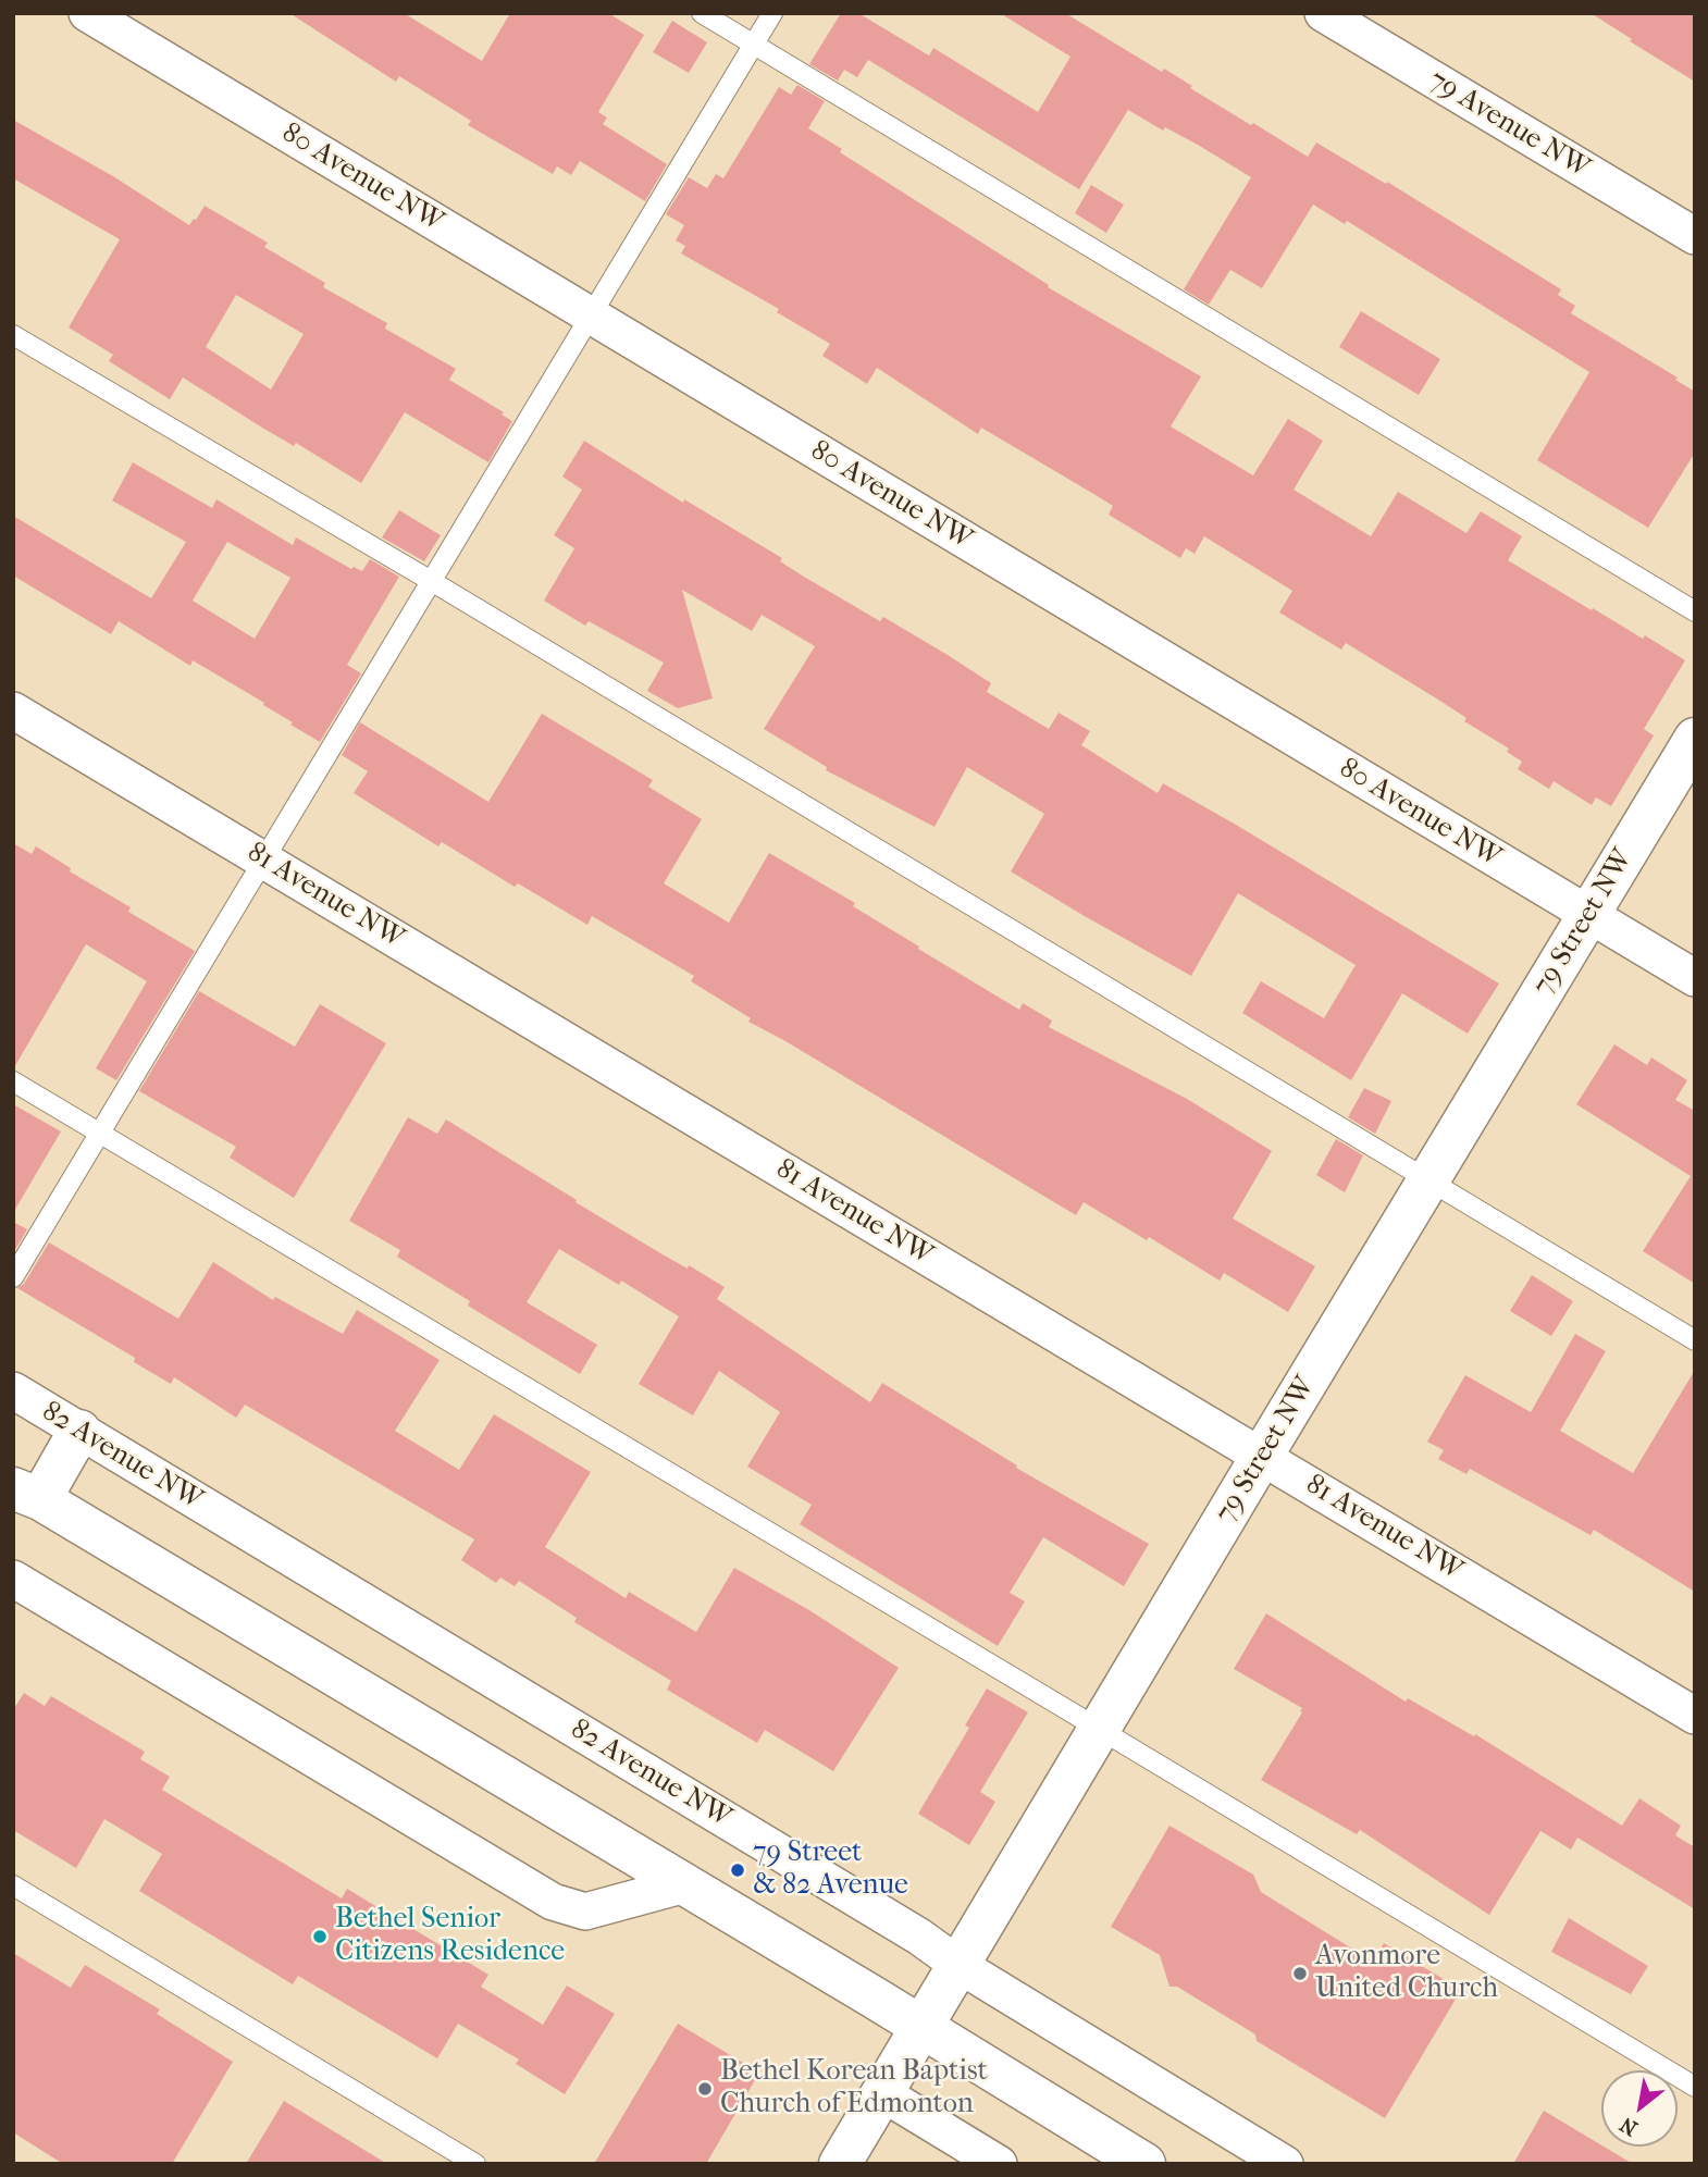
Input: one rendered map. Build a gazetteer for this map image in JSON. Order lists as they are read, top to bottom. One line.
{"streets":{"street":["79 Avenue NW","80 Avenue NW","81 Avenue NW","79 Street NW","82 Avenue NW"]},"crossings":[["80 Avenue NW","79 Street NW"],["81 Avenue NW","79 Street NW"],["79 Street NW","82 Avenue NW"]],"places":["79 Street & 82 Avenue","Bethel Senior Citizens Residence","Avonmore United Church","Bethel Korean Baptist Church of Edmonton"],"north":"bottom left"}
